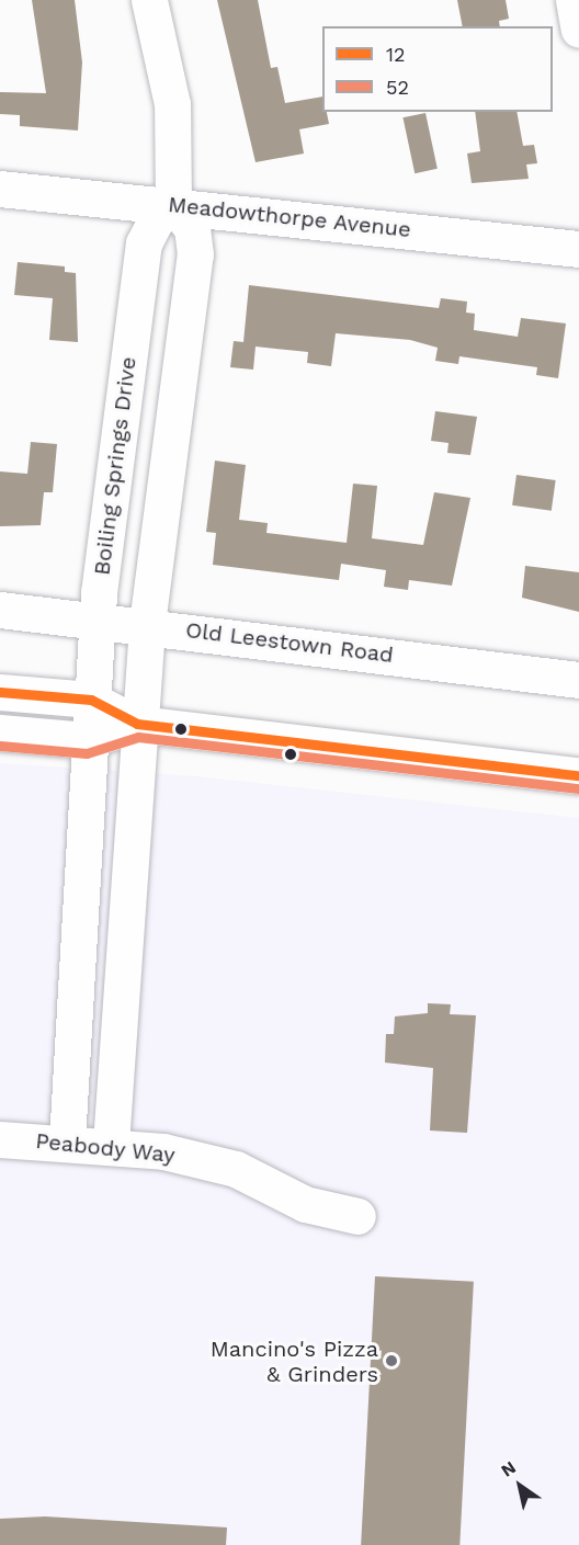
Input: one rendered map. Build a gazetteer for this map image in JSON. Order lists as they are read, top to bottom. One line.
{"streets":{"street":["Meadowthorpe Avenue","Boiling Springs Drive","Old Leestown Road","Peabody Way"]},"crossings":[["Meadowthorpe Avenue","Boiling Springs Drive"],["Boiling Springs Drive","Old Leestown Road"],["Boiling Springs Drive","Peabody Way"]],"places":["Mancino's Pizza & Grinders"],"lines":["transit line 12","transit line 52"],"legend":["12","52"],"north":"top left"}
